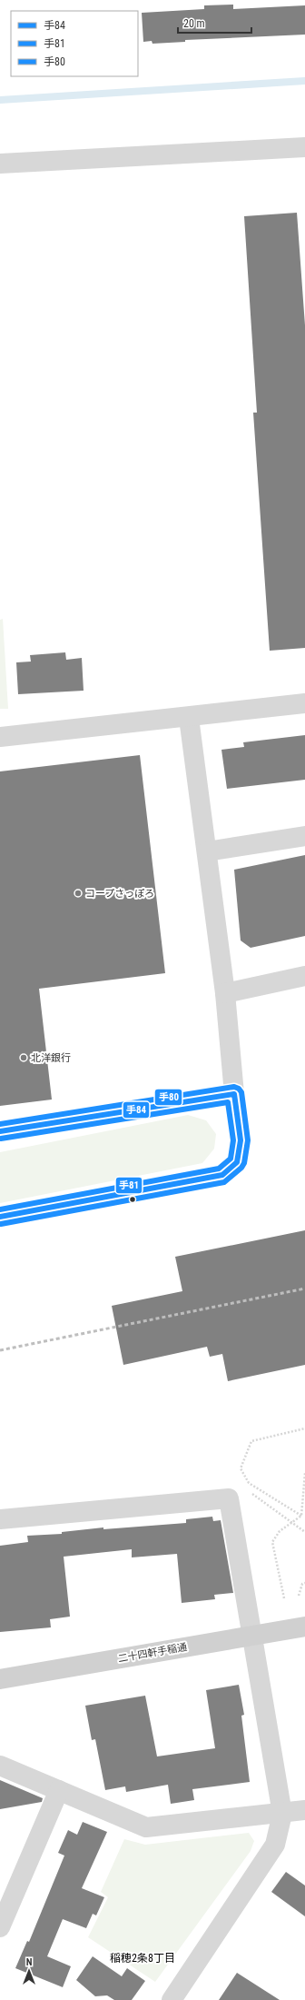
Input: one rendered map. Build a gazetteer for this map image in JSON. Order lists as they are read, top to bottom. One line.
{"streets":{"street":["二十四軒手稲通"]},"districts":["稲穂2条8丁目"],"places":["コープさっぽろ","北洋銀行"],"lines":["transit line 手80","transit line 手84","transit line 手81"],"legend":["手84","手81","手80"],"scale_bar":"20 m","north":"top"}
